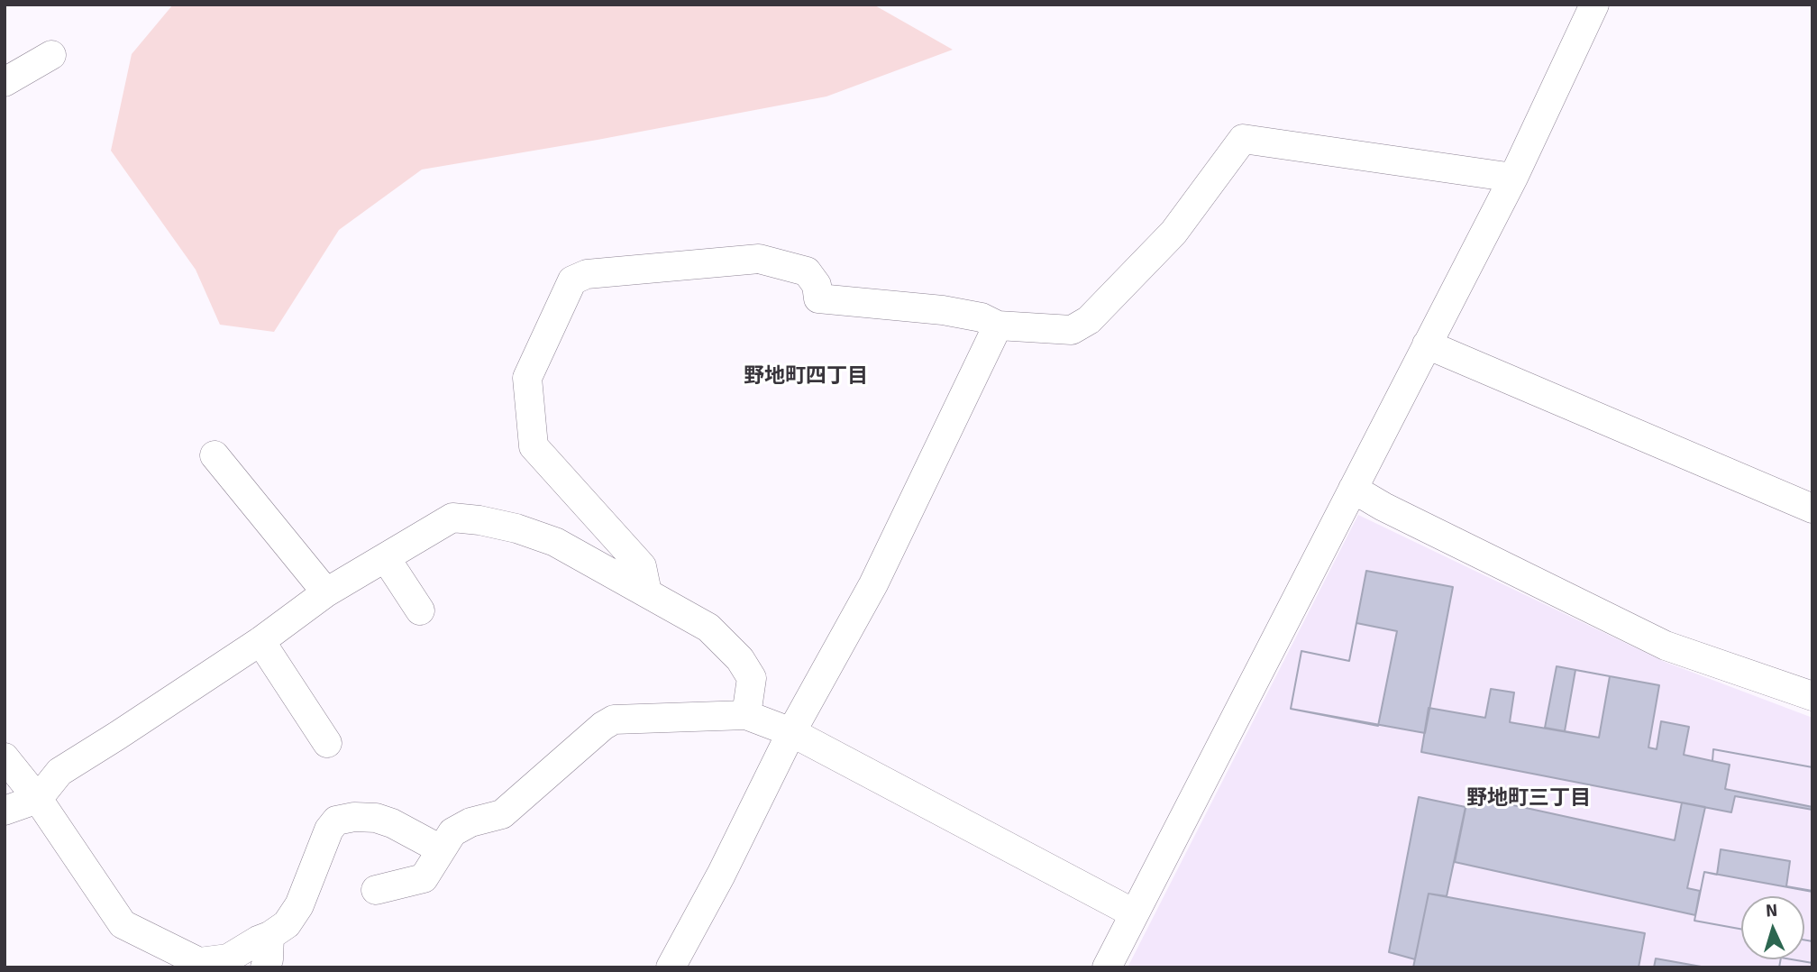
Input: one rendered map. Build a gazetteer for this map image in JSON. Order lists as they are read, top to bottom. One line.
{"districts":["野地町四丁目","野地町三丁目"],"north":"top"}
